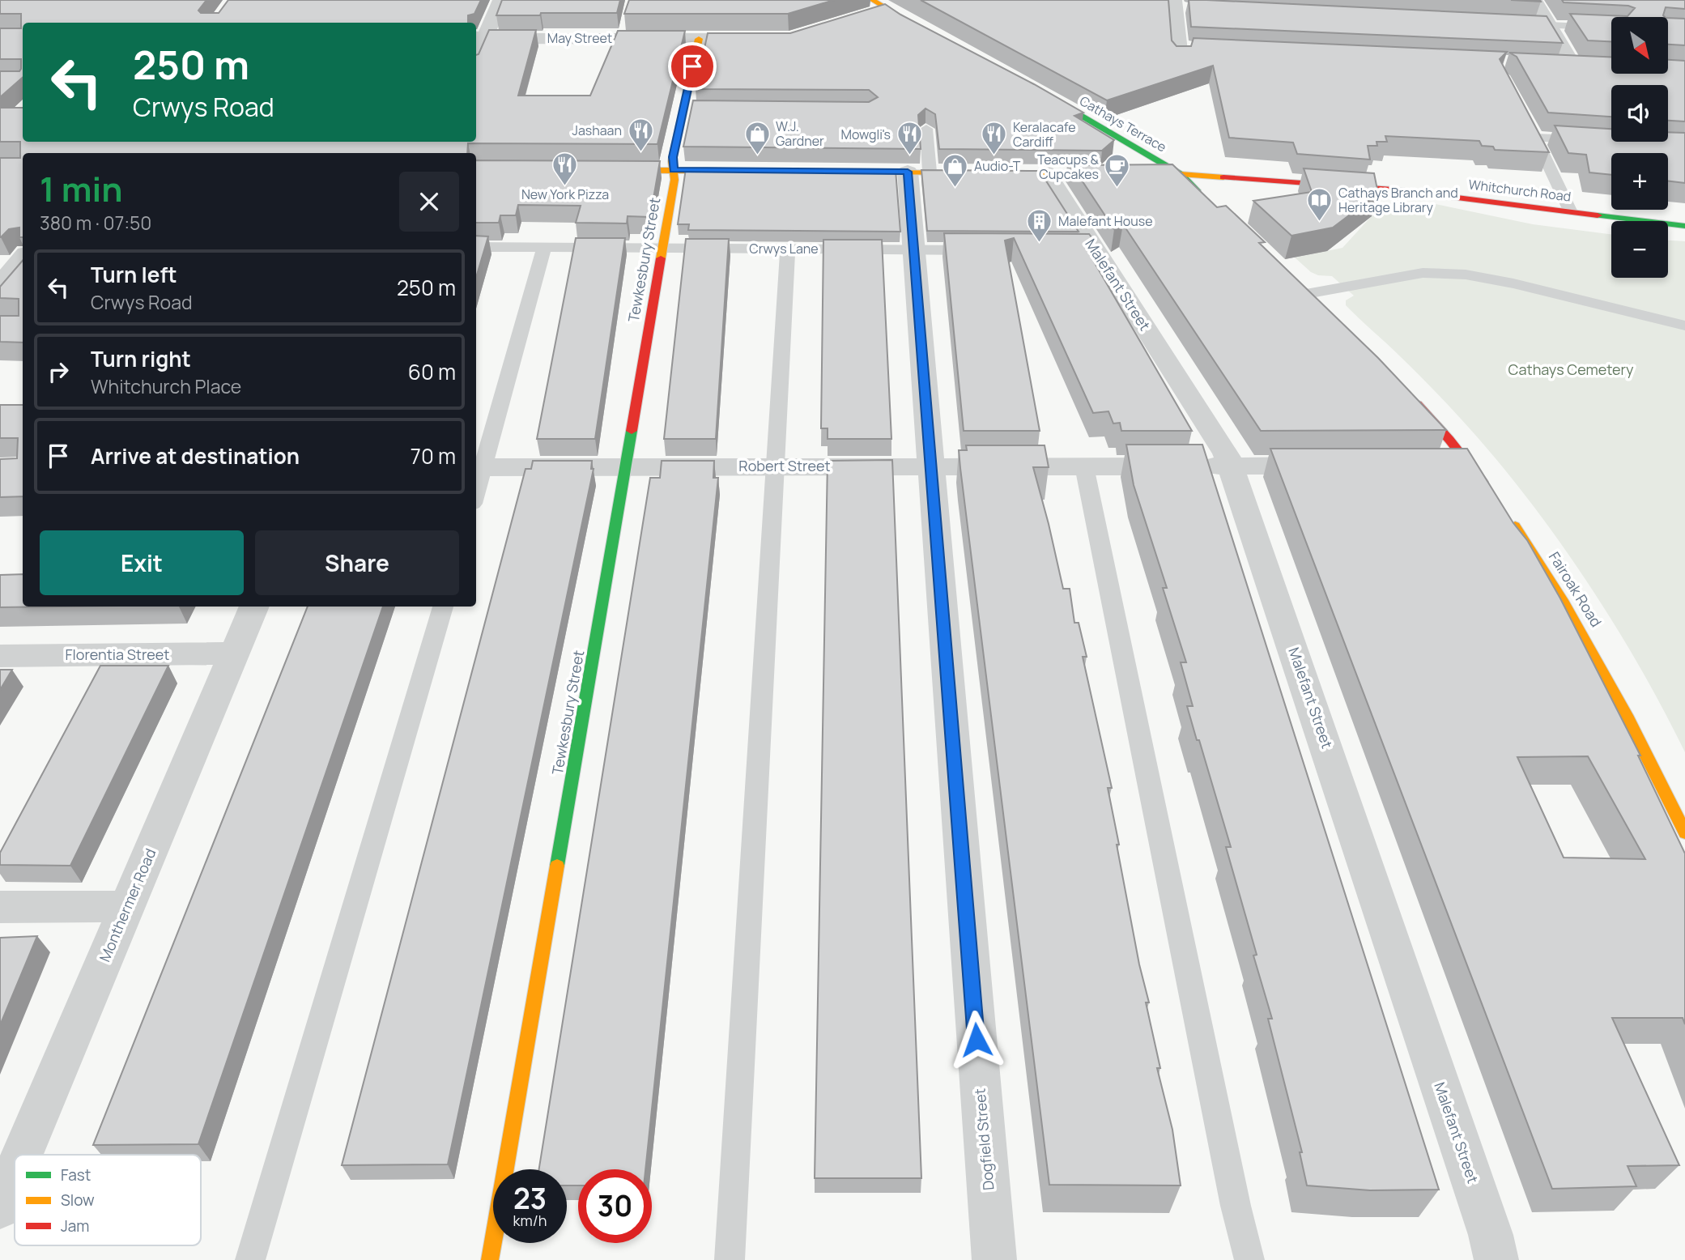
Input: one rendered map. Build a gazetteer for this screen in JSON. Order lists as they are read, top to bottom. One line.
{"streets":{"street":["May Street","Cathays Terrace","Whitchurch Road","Tewkesbury Street","Malefant Street","Robert Street","Fairoak Road","Florentia Street","Monthermer Road","Dogfield Street"],"lane":["Crwys Lane"]},"crossings":[["May Street","Tewkesbury Street"],["Cathays Terrace","Whitchurch Road"],["Whitchurch Road","Malefant Street"],["Whitchurch Road","Dogfield Street"],["Crwys Lane","Tewkesbury Street"],["Crwys Lane","Dogfield Street"],["Tewkesbury Street","Robert Street"],["Malefant Street","Robert Street"],["Robert Street","Dogfield Street"],["Florentia Street","Monthermer Road"]],"parks":["Cathays Cemetery"],"places":{"restaurant":["Jashaan","Mowgli's","Keralacafe Cardiff","New York Pizza"],"shop":["W.J. Gardner","Audio-T"],"cafe":["Teacups & Cupcakes"],"library":["Cathays Branch and Heritage Library"],"building":["Malefant House"]},"legend":["Fast","Slow","Jam"],"north":"bottom right","page":{"map_buttons":["+","−"],"turn":["250 m","Crwys Road"],"heading":["1 min","380 m · 07:50"],"list":[{"name":"Turn left","note":"Crwys Road","value":"250 m"},{"name":"Turn right","note":"Whitchurch Place","value":"60 m"},{"name":"Arrive at destination","value":"70 m"}],"buttons":["Exit","Share"],"speed":"23 km/h","limit":"30"}}
